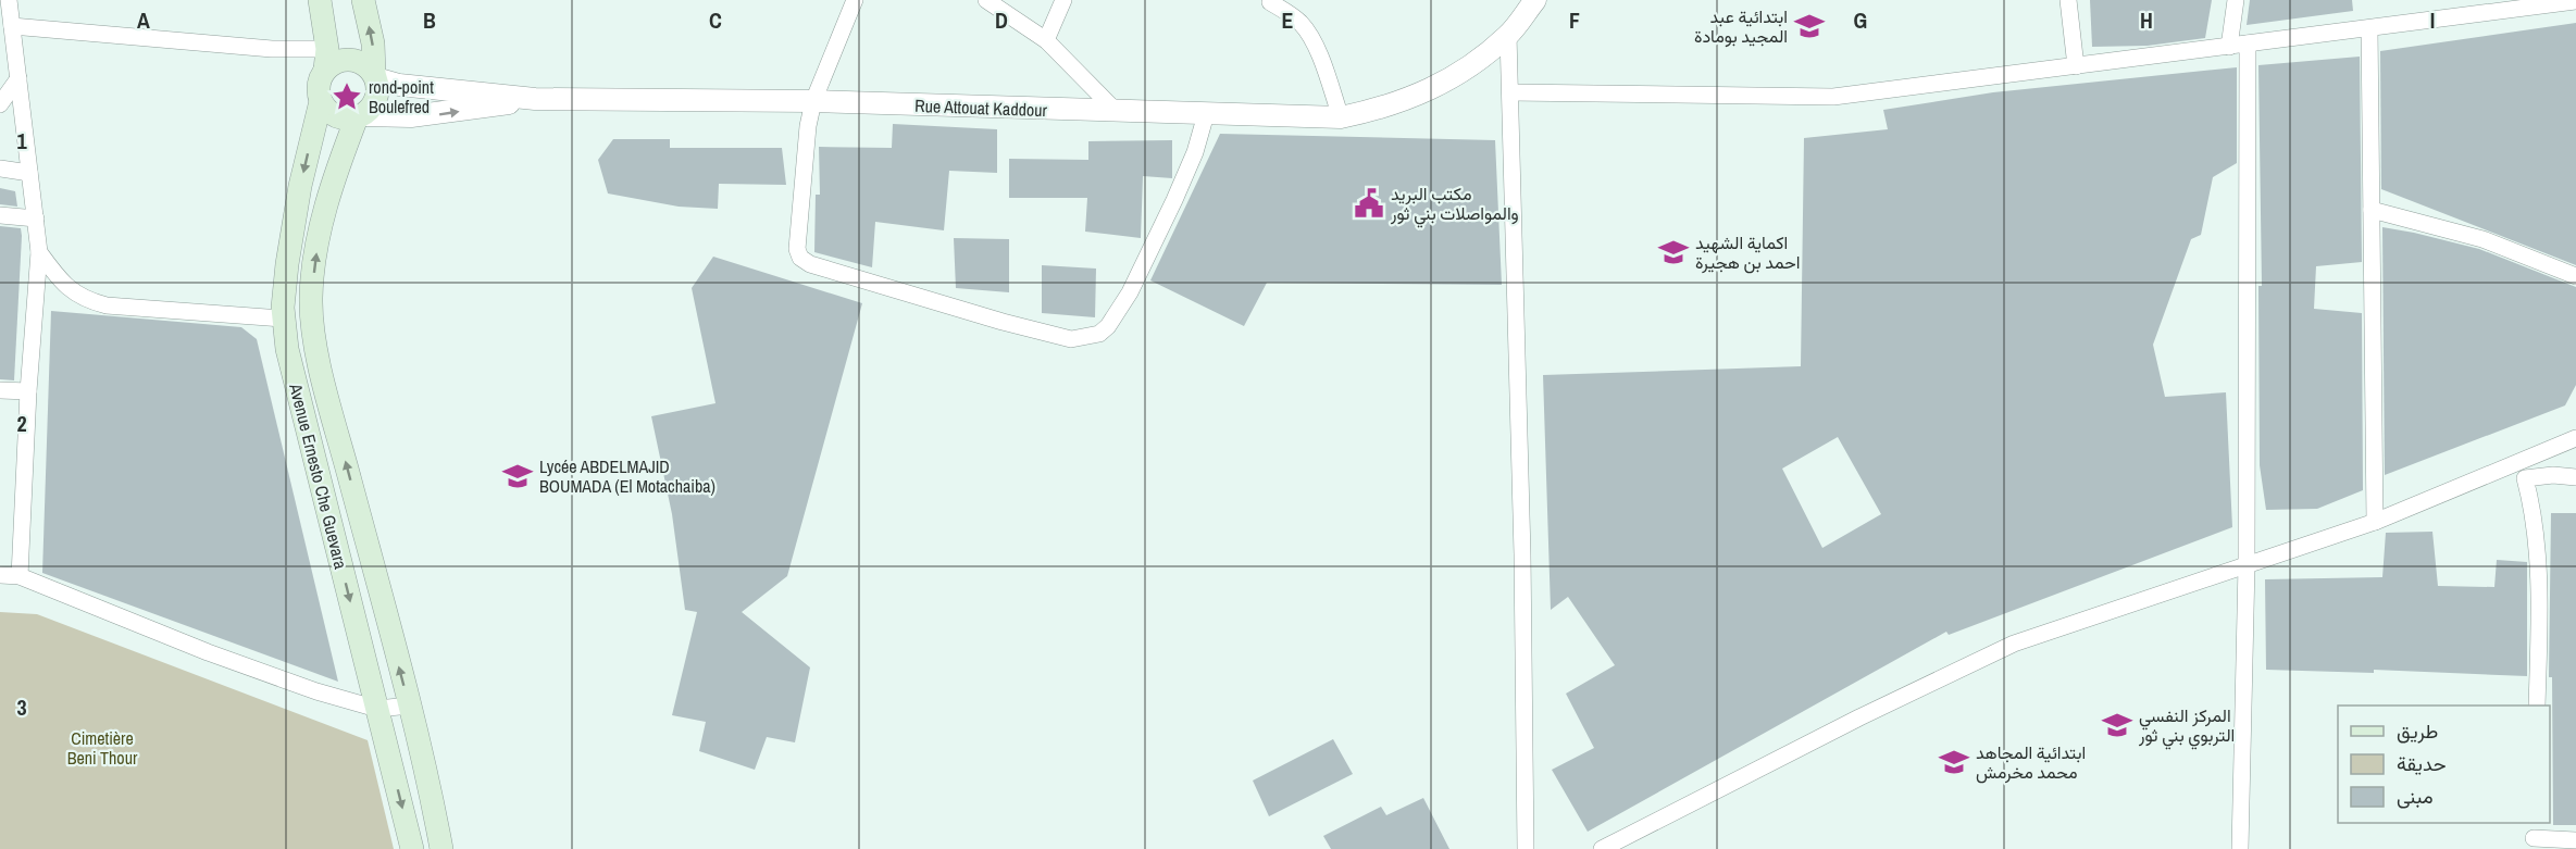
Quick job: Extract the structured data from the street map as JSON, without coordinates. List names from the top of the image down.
{
  "streets": {
    "main road": ["Avenue Ernesto Che Guevara"],
    "street": ["Rue Attouat Kaddour"]
  },
  "crossings": [
    ["Rue Attouat Kaddour", "Avenue Ernesto Che Guevara"]
  ],
  "parks": ["Cimetière Beni Thour"],
  "places": {
    "school or university": [
      "ابتدائية عبد المجيد بومادة",
      "اكماية الشهيد احمد بن هجيرة",
      "Lycée ABDELMAJID BOUMADA (El Motachaiba)",
      "المركز النفسي التربوي بني ثور",
      "ابتدائية المجاهد محمد مخرمش"
    ],
    "place": ["rond-point Boulefred"],
    "public building": ["مكتب البريد والمواصلات بني ثور"]
  },
  "legend": ["طريق", "حديقة", "مبنى"],
  "grid": {
    "columns": [
      "A",
      "B",
      "C",
      "D",
      "E",
      "F",
      "G",
      "H",
      "I"
    ],
    "rows": ["1", "2", "3"]
  }
}
